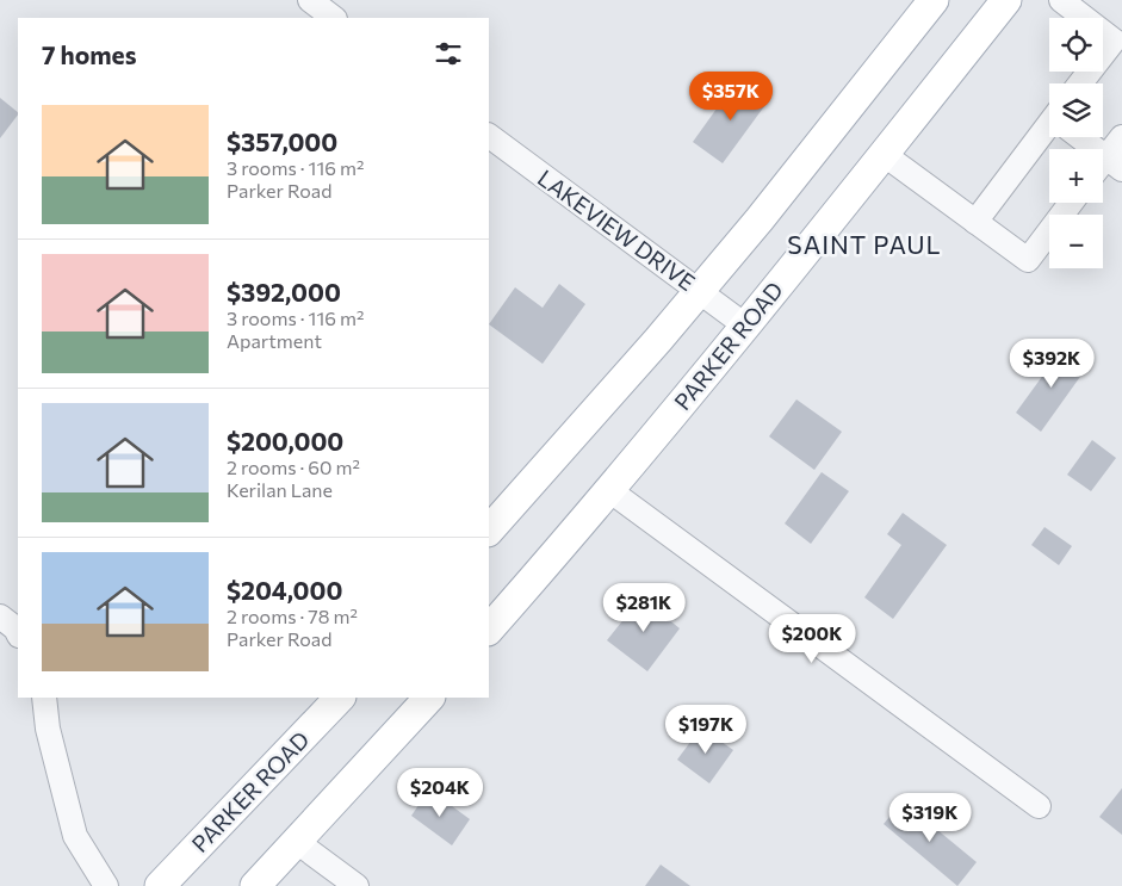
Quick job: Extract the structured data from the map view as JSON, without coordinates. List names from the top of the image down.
{
  "streets": {
    "main road": ["PARKER ROAD"],
    "street": ["LAKEVIEW DRIVE"]
  },
  "crossings": [
    ["LAKEVIEW DRIVE", "PARKER ROAD"]
  ],
  "districts": ["SAINT PAUL"],
  "page": {
    "map_buttons": ["+", "−"],
    "heading": "7 homes",
    "price": [
      "$357K",
      "$392K",
      "$281K",
      "$200K",
      "$197K",
      "$204K",
      "$319K"
    ],
    "list": [
      {
        "name": "$357,000",
        "note": "3 rooms · 116 m² · Parker Road"
      },
      {
        "name": "$392,000",
        "note": "3 rooms · 116 m² · Apartment"
      },
      {
        "name": "$200,000",
        "note": "2 rooms · 60 m² · Kerilan Lane"
      },
      {
        "name": "$204,000",
        "note": "2 rooms · 78 m² · Parker Road"
      }
    ]
  }
}
